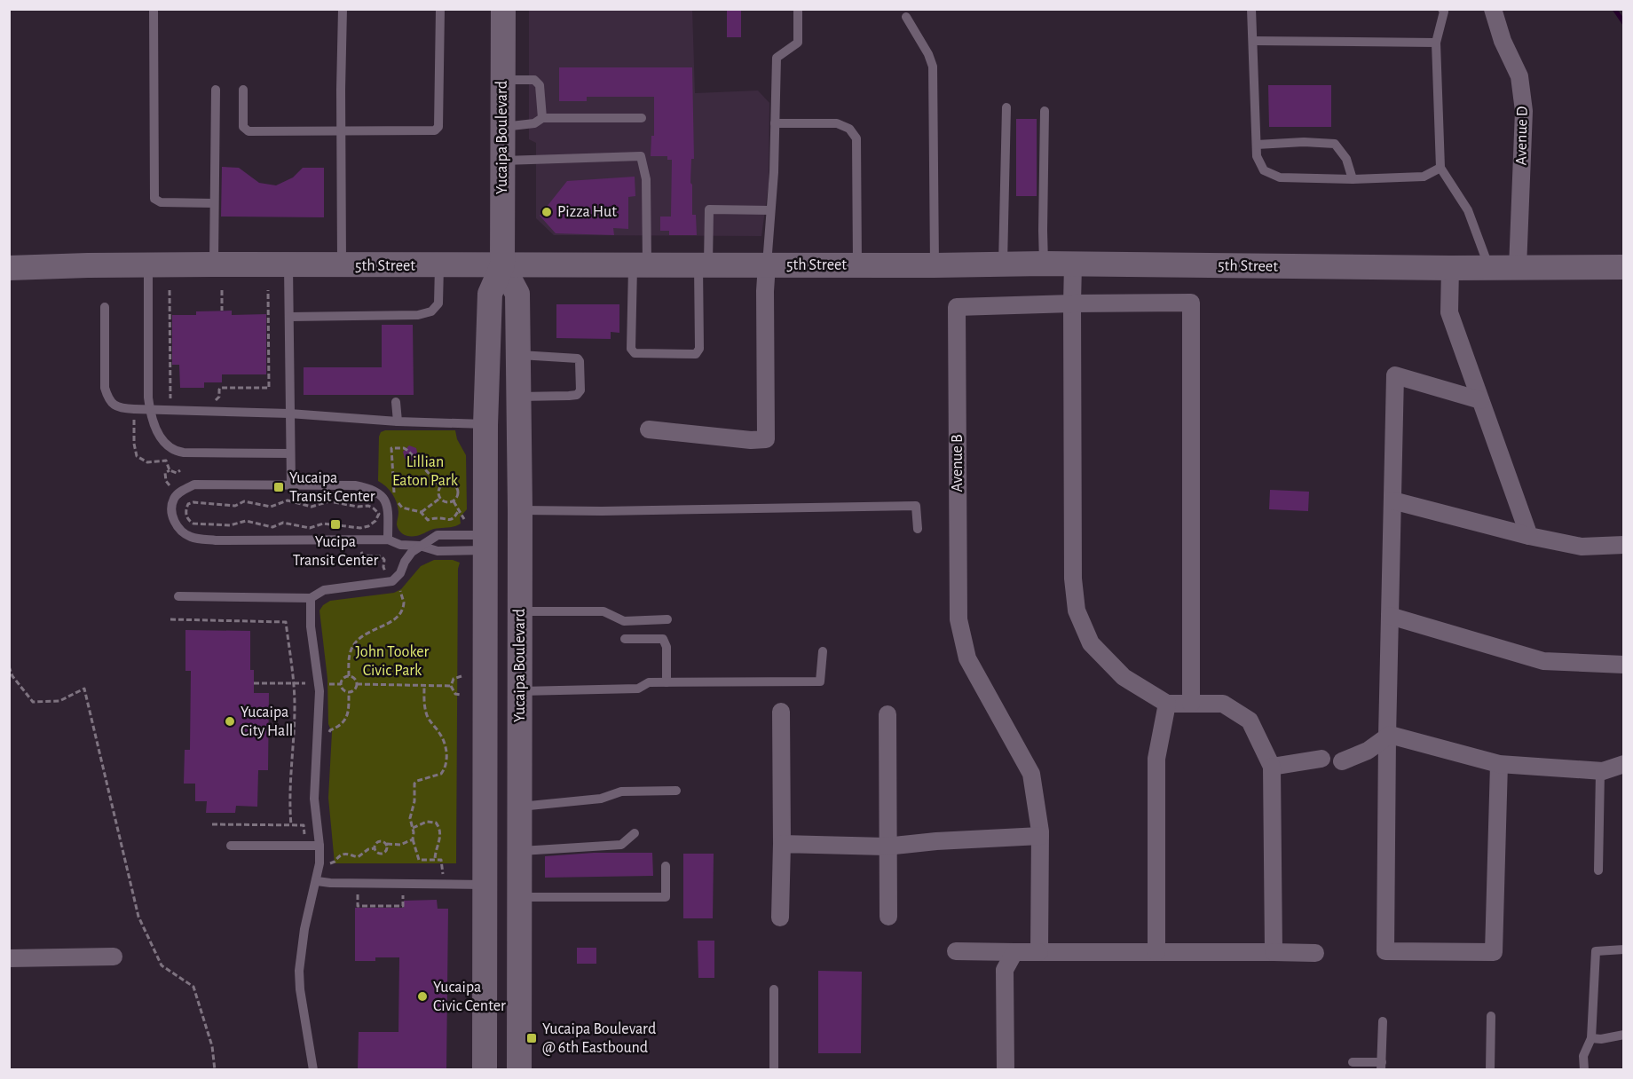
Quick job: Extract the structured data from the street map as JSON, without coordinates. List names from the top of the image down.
{
  "streets": {
    "main road": ["Yucaipa Boulevard", "5th Street"],
    "street": ["Avenue D", "Avenue B"]
  },
  "crossings": [
    ["Avenue D", "5th Street"],
    ["Yucaipa Boulevard", "5th Street"]
  ],
  "parks": ["Lillian Eaton Park", "John Tooker Civic Park"],
  "places": {
    "other": ["Pizza Hut", "Yucaipa City Hall", "Yucaipa Civic Center"],
    "transit": ["Yucaipa Transit Center", "Yucipa Transit Center", "Yucaipa Boulevard @ 6th Eastbound"]
  }
}
